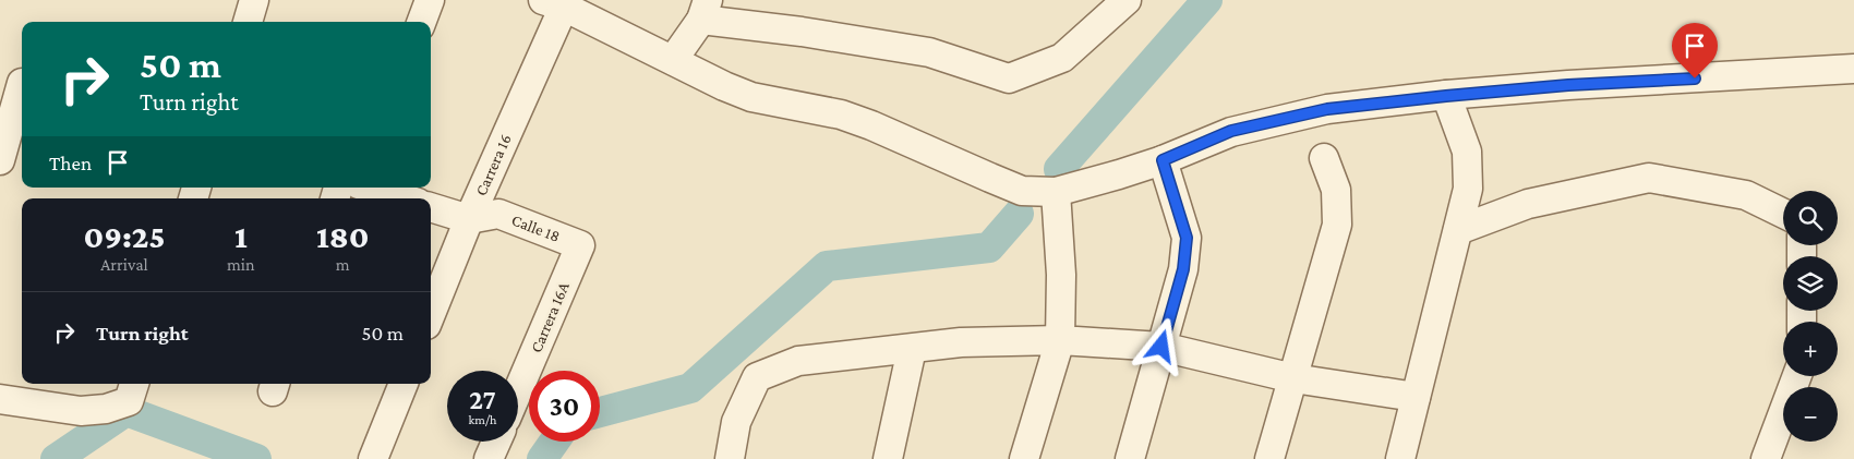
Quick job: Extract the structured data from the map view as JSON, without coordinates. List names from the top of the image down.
{
  "streets": {
    "street": ["Carrera 16", "Calle 18", "Carrera 16A"]
  },
  "crossings": [
    ["Carrera 16", "Calle 18"],
    ["Calle 18", "Carrera 16A"]
  ],
  "page": {
    "turn": ["50 m", "Turn right"],
    "then": "Then",
    "map_buttons": ["+", "−"],
    "eta": [
      "09:25",
      "Arrival",
      "1",
      "min",
      "180",
      "m"
    ],
    "list": [
      {
        "name": "Turn right",
        "value": "50 m"
      }
    ],
    "speed": "27 km/h",
    "limit": "30"
  }
}
